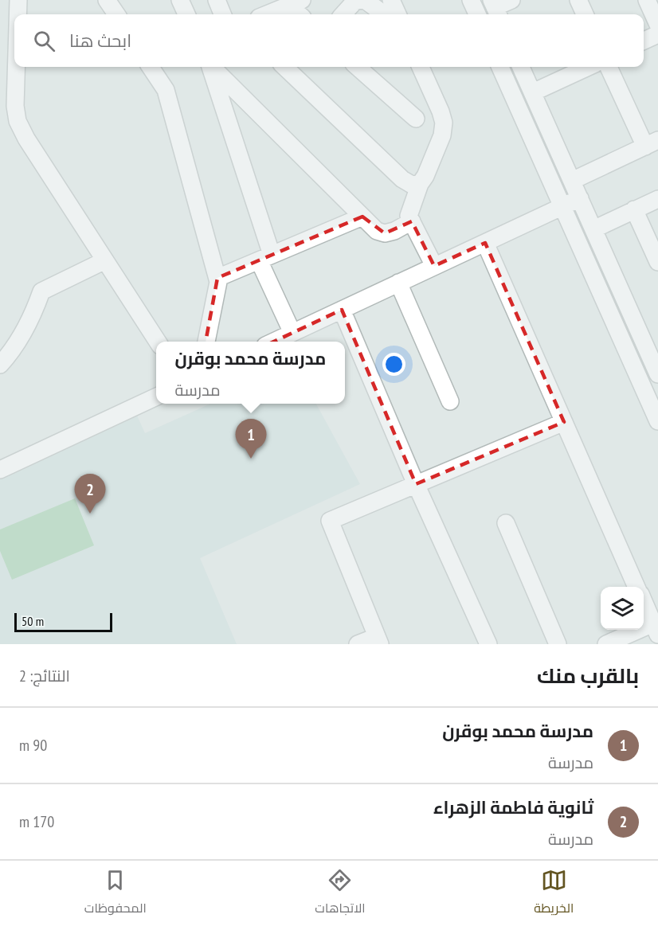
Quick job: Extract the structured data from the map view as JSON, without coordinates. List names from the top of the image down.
{
  "scale_bar": "50 m",
  "page": {
    "search": "ابحث هنا",
    "popup": ["مدرسة محمد بوقرن", "مدرسة"],
    "pins": ["1", "2"],
    "scale": "50 m",
    "heading": ["بالقرب منك", "النتائج: 2"],
    "list": [
      {
        "mark": "1",
        "name": "مدرسة محمد بوقرن",
        "note": "مدرسة",
        "value": "90 m"
      },
      {
        "mark": "2",
        "name": "ثانوية فاطمة الزهراء",
        "note": "مدرسة",
        "value": "170 m"
      }
    ],
    "nav": ["الخريطة", "الاتجاهات", "المحفوظات"]
  }
}
